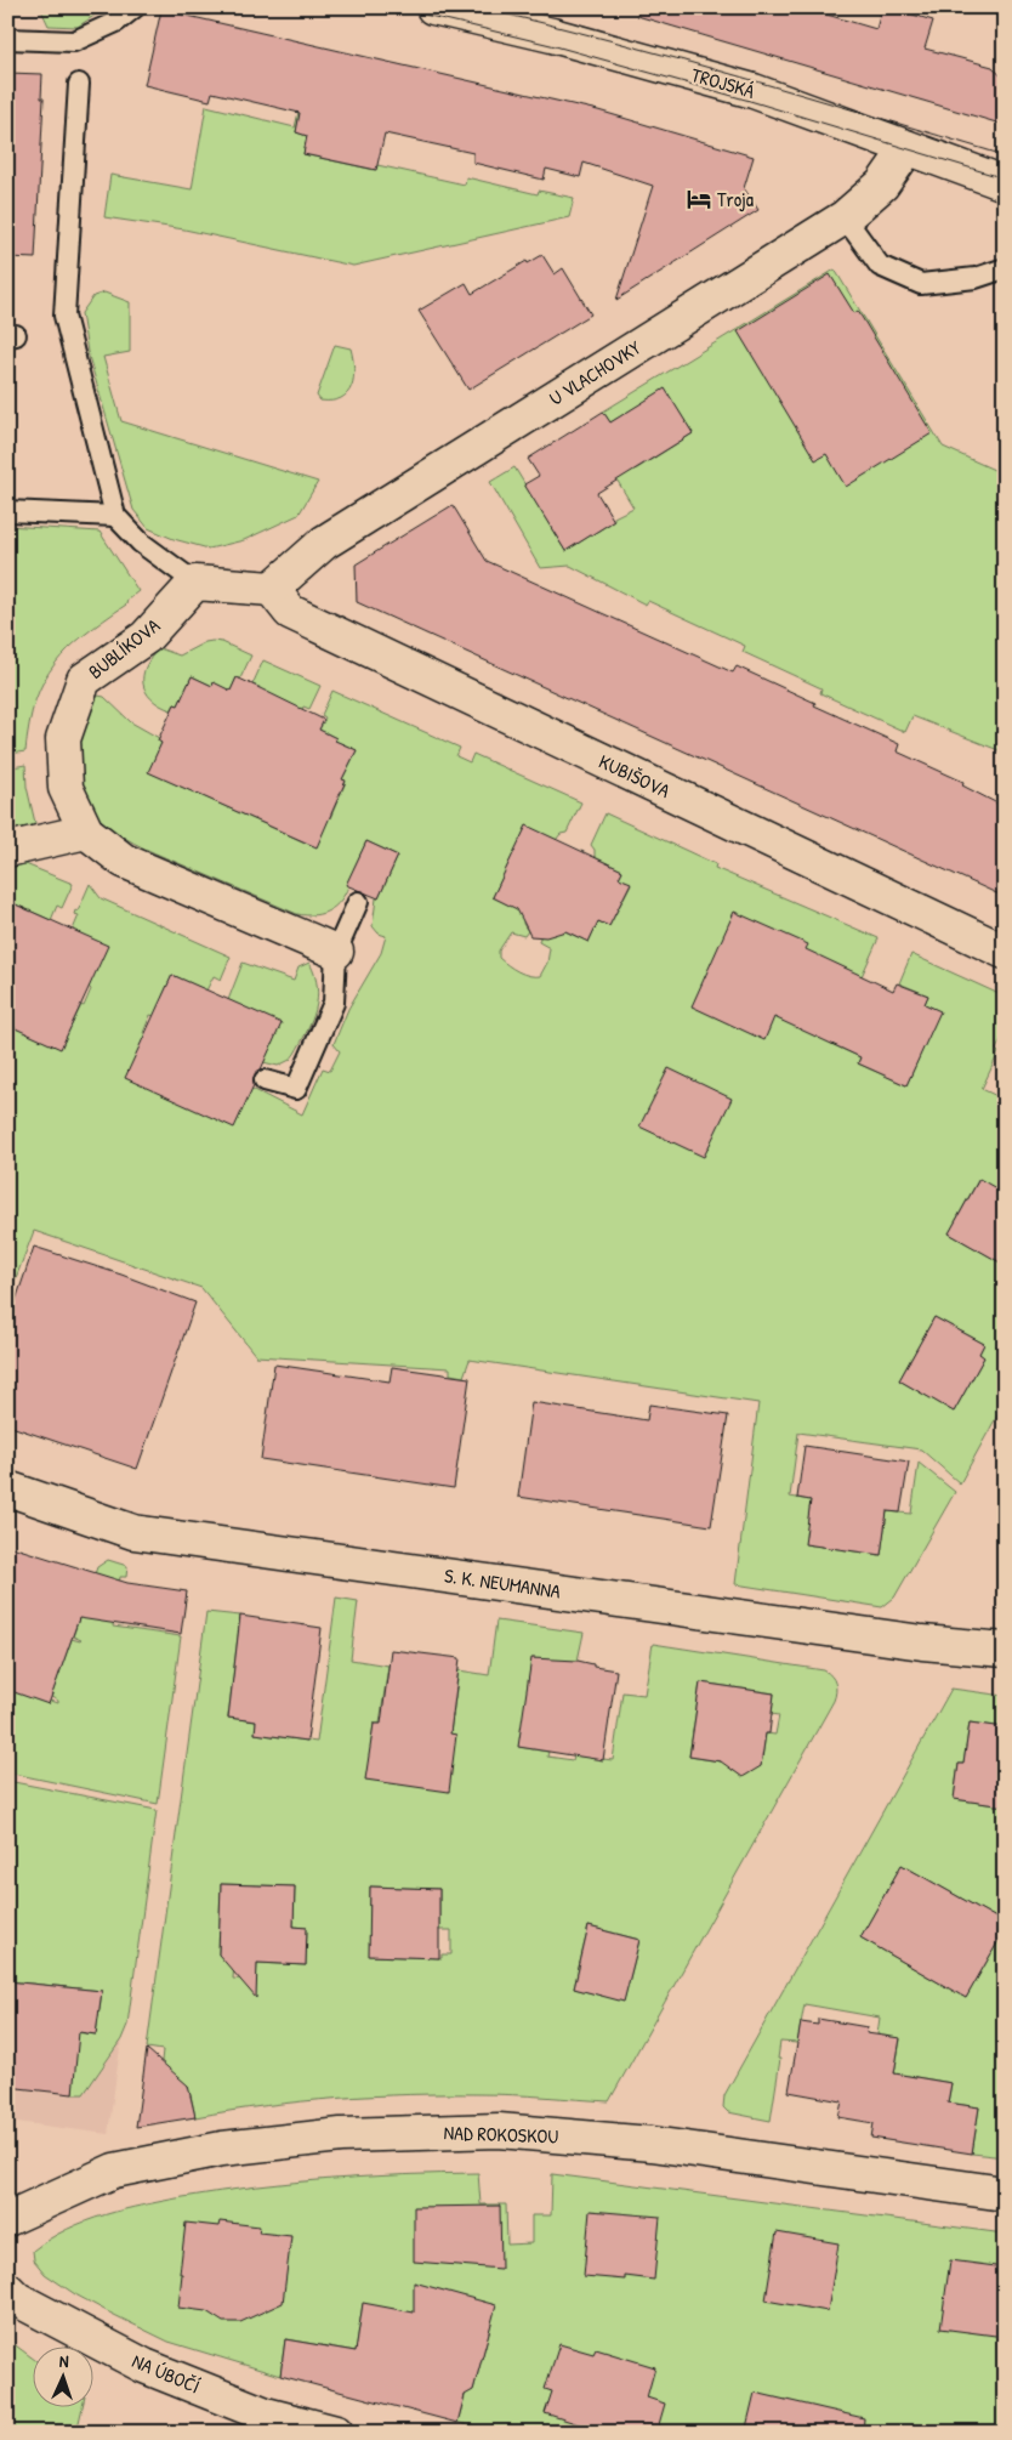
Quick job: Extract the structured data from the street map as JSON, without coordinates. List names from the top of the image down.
{
  "streets": {
    "street": [
      "TROJSKÁ",
      "U VLACHOVKY",
      "BUBLÍKOVA",
      "KUBIŠOVA",
      "S. K. NEUMANNA",
      "NAD ROKOSKOU",
      "NA ÚBOČÍ"
    ]
  },
  "crossings": [
    ["TROJSKÁ", "U VLACHOVKY"],
    ["U VLACHOVKY", "KUBIŠOVA"]
  ],
  "places": {
    "hotel": ["Troja"]
  },
  "north": "top"
}
